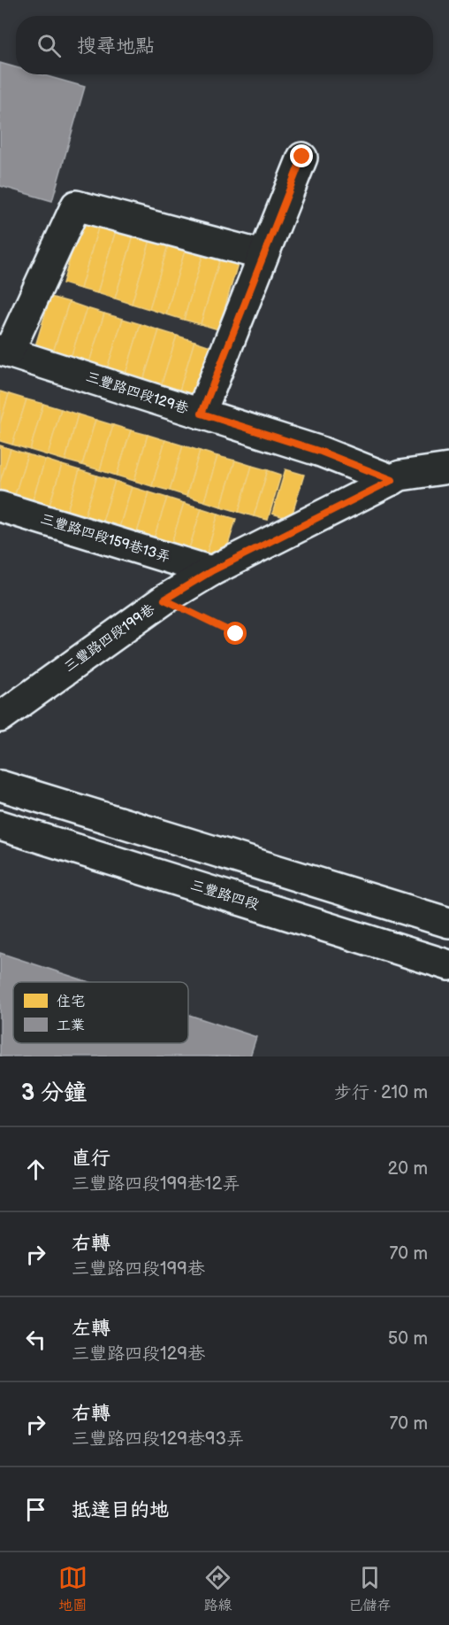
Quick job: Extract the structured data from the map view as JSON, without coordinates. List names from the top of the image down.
{
  "streets": {
    "street": [
      "三豐路四段129巷",
      "三豐路四段159巷13弄",
      "三豐路四段199巷",
      "三豐路四段"
    ]
  },
  "crossings": [
    ["三豐路四段129巷", "三豐路四段199巷"],
    ["三豐路四段159巷13弄", "三豐路四段199巷"]
  ],
  "legend": ["住宅", "工業"],
  "page": {
    "search": "搜尋地點",
    "heading": ["3 分鐘", "步行 · 210 m"],
    "list": [
      ["直行", "三豐路四段199巷12弄", "20 m"],
      ["右轉", "三豐路四段199巷", "70 m"],
      ["左轉", "三豐路四段129巷", "50 m"],
      ["右轉", "三豐路四段129巷93弄", "70 m"],
      "抵達目的地"
    ],
    "nav": ["地圖", "路線", "已儲存"]
  }
}
